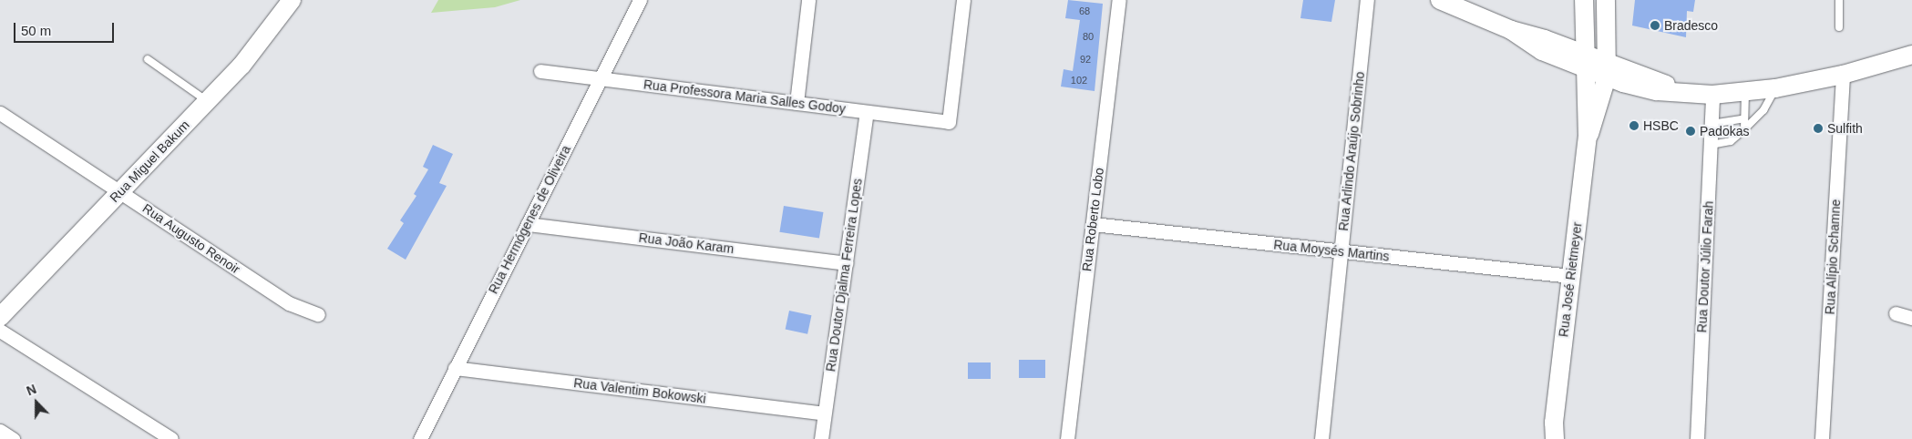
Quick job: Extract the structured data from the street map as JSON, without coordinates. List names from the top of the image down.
{
  "streets": {
    "main road": ["Rua Miguel Bakum", "Rua José Rietmeyer"],
    "street": [
      "Rua Professora Maria Salles Godoy",
      "Rua Arlindo Araújo Sobrinho",
      "Rua Hermógenes de Oliveira",
      "Rua Roberto Lobo",
      "Rua Augusto Renoir",
      "Rua João Karam",
      "Rua Moysés Martins",
      "Rua Alípio Schamne",
      "Rua Doutor Júlio Farah",
      "Rua Doutor Djalma Ferreira Lopes",
      "Rua Valentim Bokowski"
    ]
  },
  "crossings": [
    ["Rua Professora Maria Salles Godoy", "Rua Hermógenes de Oliveira"],
    ["Rua Professora Maria Salles Godoy", "Rua Doutor Djalma Ferreira Lopes"],
    ["Rua Arlindo Araújo Sobrinho", "Rua Moysés Martins"],
    ["Rua Miguel Bakum", "Rua Augusto Renoir"],
    ["Rua Hermógenes de Oliveira", "Rua João Karam"],
    ["Rua Hermógenes de Oliveira", "Rua Valentim Bokowski"],
    ["Rua Roberto Lobo", "Rua Moysés Martins"],
    ["Rua João Karam", "Rua Doutor Djalma Ferreira Lopes"],
    ["Rua Moysés Martins", "Rua José Rietmeyer"],
    ["Rua Doutor Djalma Ferreira Lopes", "Rua Valentim Bokowski"]
  ],
  "places": [
    "Bradesco",
    "HSBC",
    "Sulfith",
    "Padokas"
  ],
  "house_numbers": [
    "68",
    "80",
    "92",
    "102"
  ],
  "scale_bar": "50 m",
  "north": "top"
}
